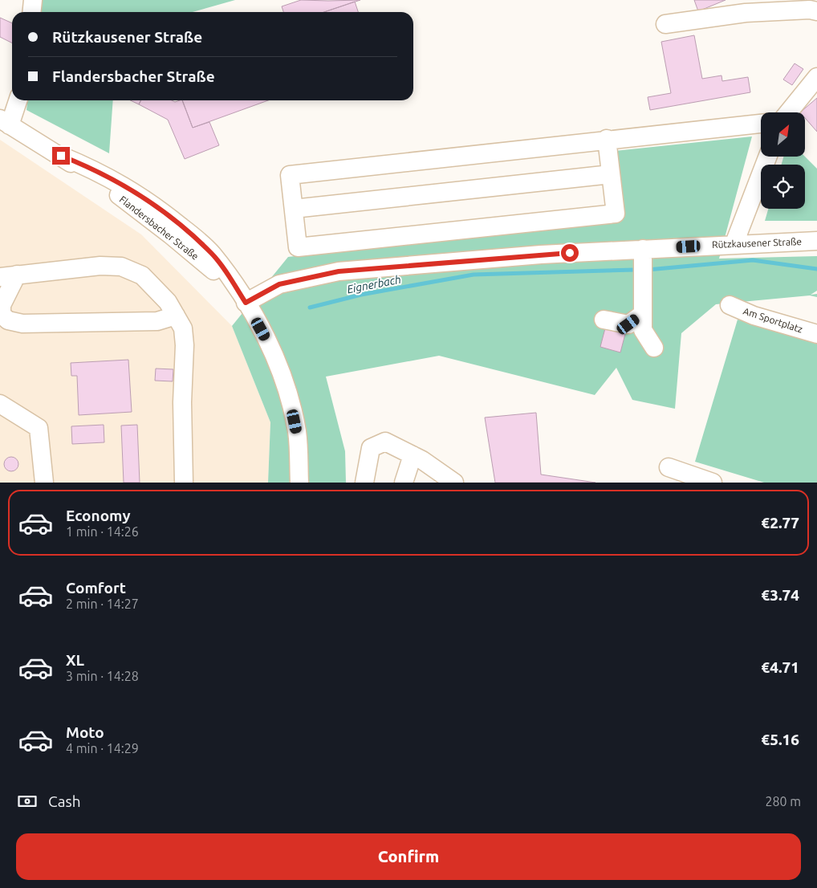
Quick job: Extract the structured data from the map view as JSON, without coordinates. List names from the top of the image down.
{
  "streets": {
    "street": ["Flandersbacher Straße", "Rützkausener Straße", "Am Sportplatz"]
  },
  "crossings": [
    ["Flandersbacher Straße", "Rützkausener Straße"]
  ],
  "water": ["Eignerbach"],
  "north": "top right",
  "page": {
    "banner": ["Rützkausener Straße", "Flandersbacher Straße"],
    "list": [
      {
        "name": "Economy",
        "note": "1 min · 14:26",
        "value": "€2.77"
      },
      {
        "name": "Comfort",
        "note": "2 min · 14:27",
        "value": "€3.74"
      },
      {
        "name": "XL",
        "note": "3 min · 14:28",
        "value": "€4.71"
      },
      {
        "name": "Moto",
        "note": "4 min · 14:29",
        "value": "€5.16"
      }
    ],
    "pay": ["Cash", "280 m"],
    "buttons": "Confirm"
  }
}
